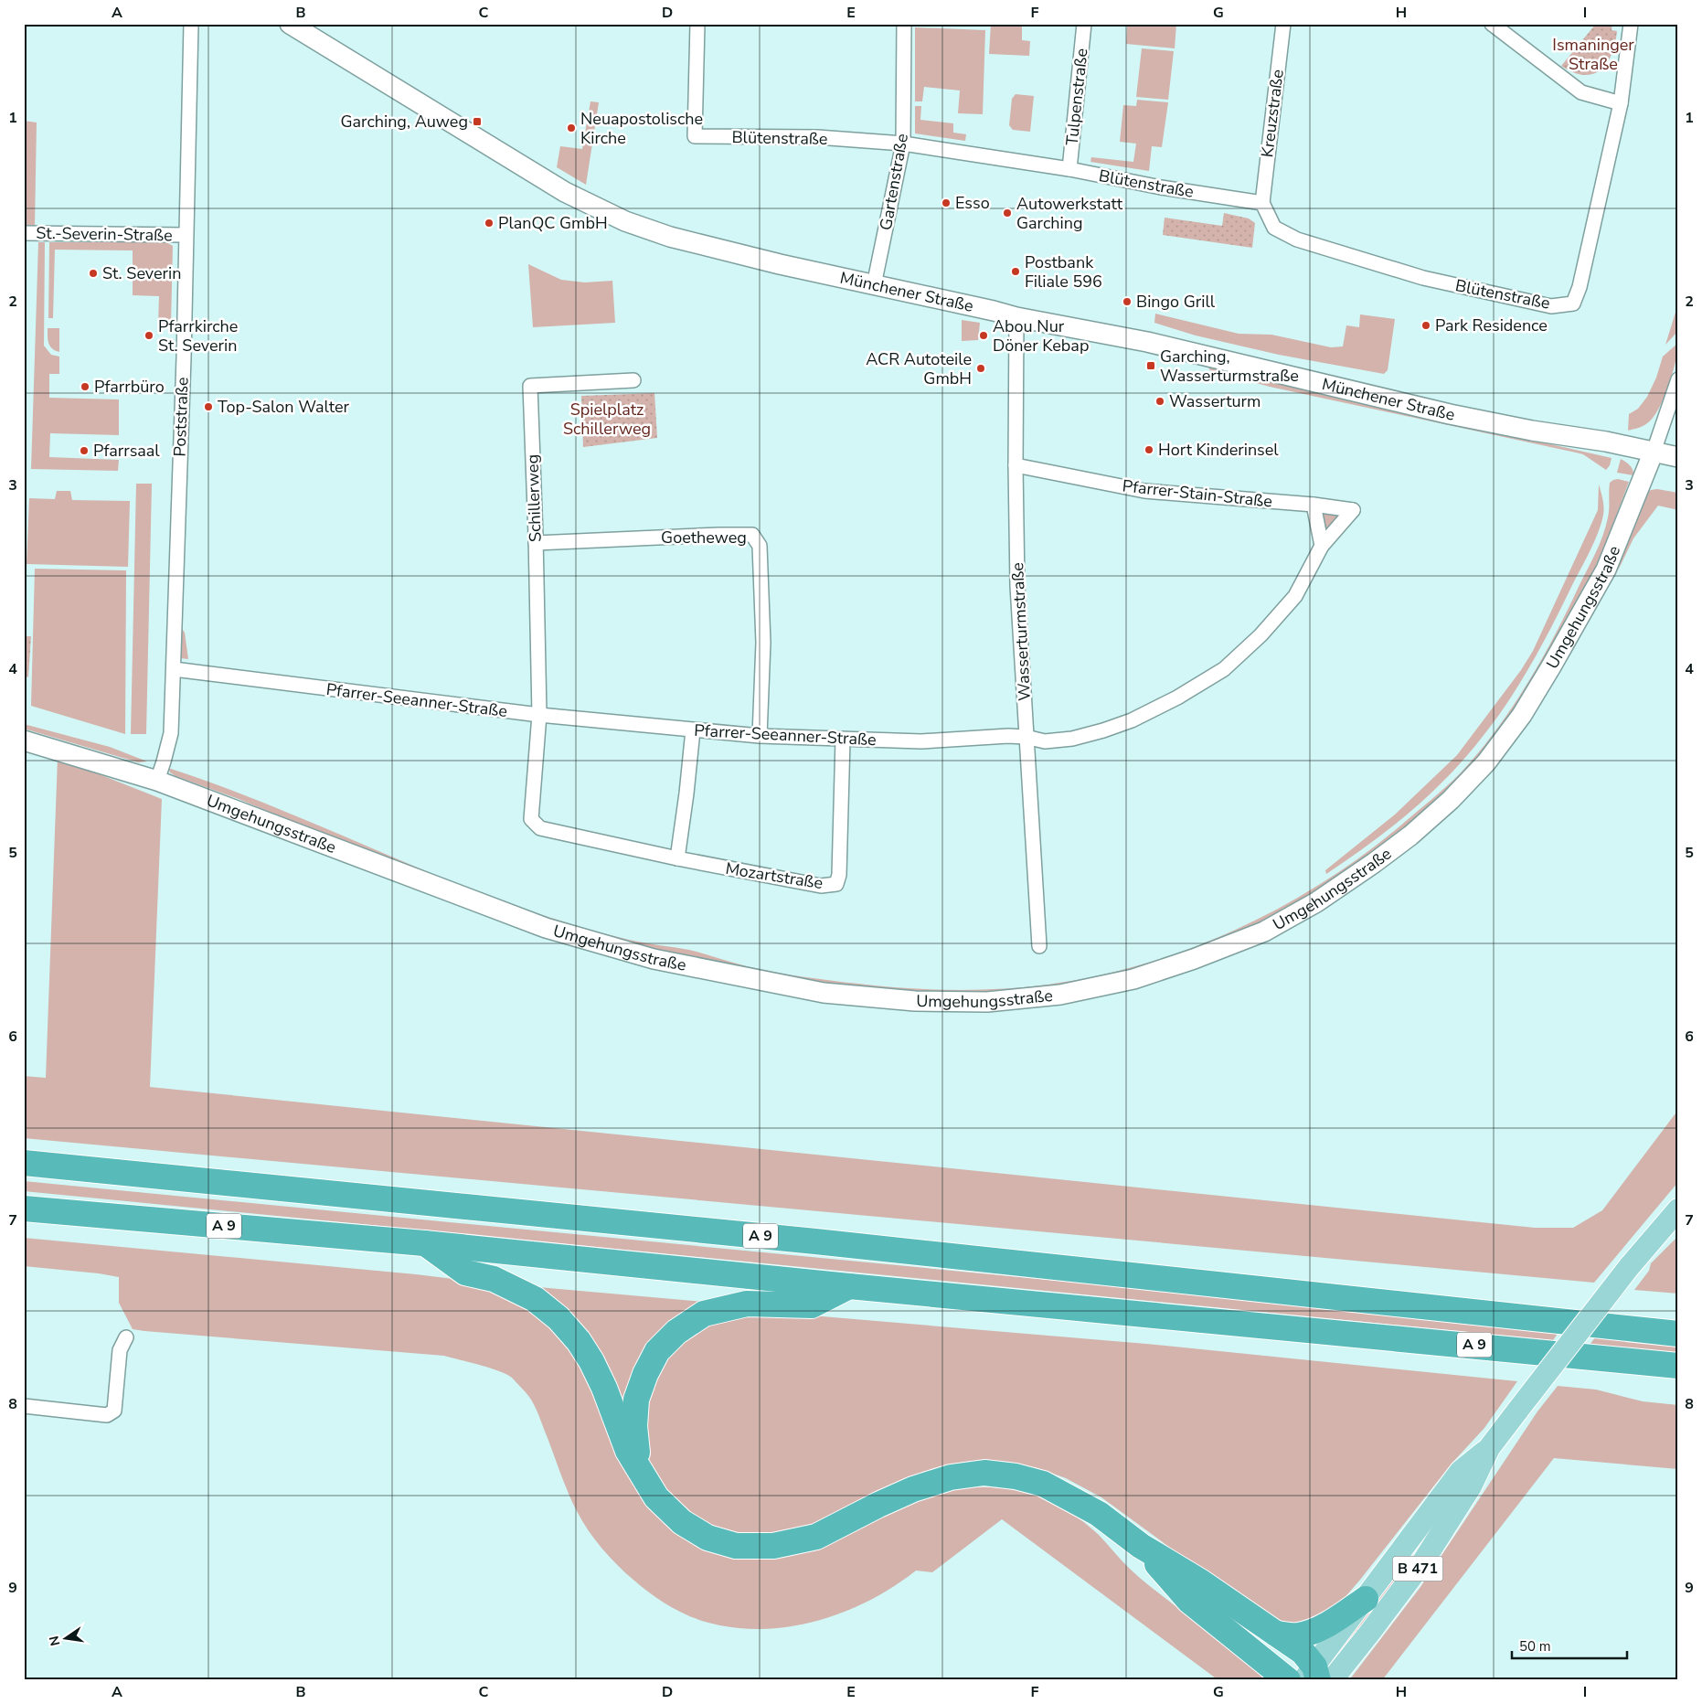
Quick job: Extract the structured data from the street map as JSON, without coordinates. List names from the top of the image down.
{
  "streets": {
    "highway": ["A 9"],
    "main road": ["B 471"],
    "street": [
      "Tulpenstraße",
      "Kreuzstraße",
      "Blütenstraße",
      "Gartenstraße",
      "St.-Severin-Straße",
      "Münchener Straße",
      "Poststraße",
      "Pfarrer-Stain-Straße",
      "Schillerweg",
      "Goetheweg",
      "Umgehungsstraße",
      "Wasserturmstraße",
      "Pfarrer-Seeanner-Straße",
      "Mozartstraße"
    ]
  },
  "crossings": [
    ["Tulpenstraße", "Blütenstraße"],
    ["Kreuzstraße", "Blütenstraße"],
    ["Blütenstraße", "Gartenstraße"],
    ["Gartenstraße", "Münchener Straße"],
    ["St.-Severin-Straße", "Poststraße"],
    ["Münchener Straße", "Umgehungsstraße"],
    ["Münchener Straße", "Wasserturmstraße"],
    ["Poststraße", "Umgehungsstraße"],
    ["Poststraße", "Pfarrer-Seeanner-Straße"],
    ["Pfarrer-Stain-Straße", "Wasserturmstraße"],
    ["Pfarrer-Stain-Straße", "Pfarrer-Seeanner-Straße"],
    ["Schillerweg", "Goetheweg"],
    ["Schillerweg", "Pfarrer-Seeanner-Straße"],
    ["Schillerweg", "Mozartstraße"],
    ["Goetheweg", "Pfarrer-Seeanner-Straße"],
    ["Wasserturmstraße", "Pfarrer-Seeanner-Straße"],
    ["Pfarrer-Seeanner-Straße", "Mozartstraße"]
  ],
  "parks": ["Ismaninger Straße", "Spielplatz Schillerweg"],
  "places": {
    "transit": ["Garching, Auweg", "Garching, Wasserturmstraße"],
    "other": [
      "Neuapostolische Kirche",
      "Esso",
      "Autowerkstatt Garching",
      "PlanQC GmbH",
      "Postbank Filiale 596",
      "St. Severin",
      "Bingo Grill",
      "Park Residence",
      "Pfarrkirche St. Severin",
      "Abou Nur Döner Kebap",
      "ACR Autoteile GmbH",
      "Pfarrbüro",
      "Wasserturm",
      "Top-Salon Walter",
      "Hort Kinderinsel",
      "Pfarrsaal"
    ]
  },
  "scale_bar": "50 m",
  "north": "left",
  "grid": {
    "columns": [
      "A",
      "B",
      "C",
      "D",
      "E",
      "F",
      "G",
      "H",
      "I"
    ],
    "rows": [
      "1",
      "2",
      "3",
      "4",
      "5",
      "6",
      "7",
      "8",
      "9"
    ]
  }
}
